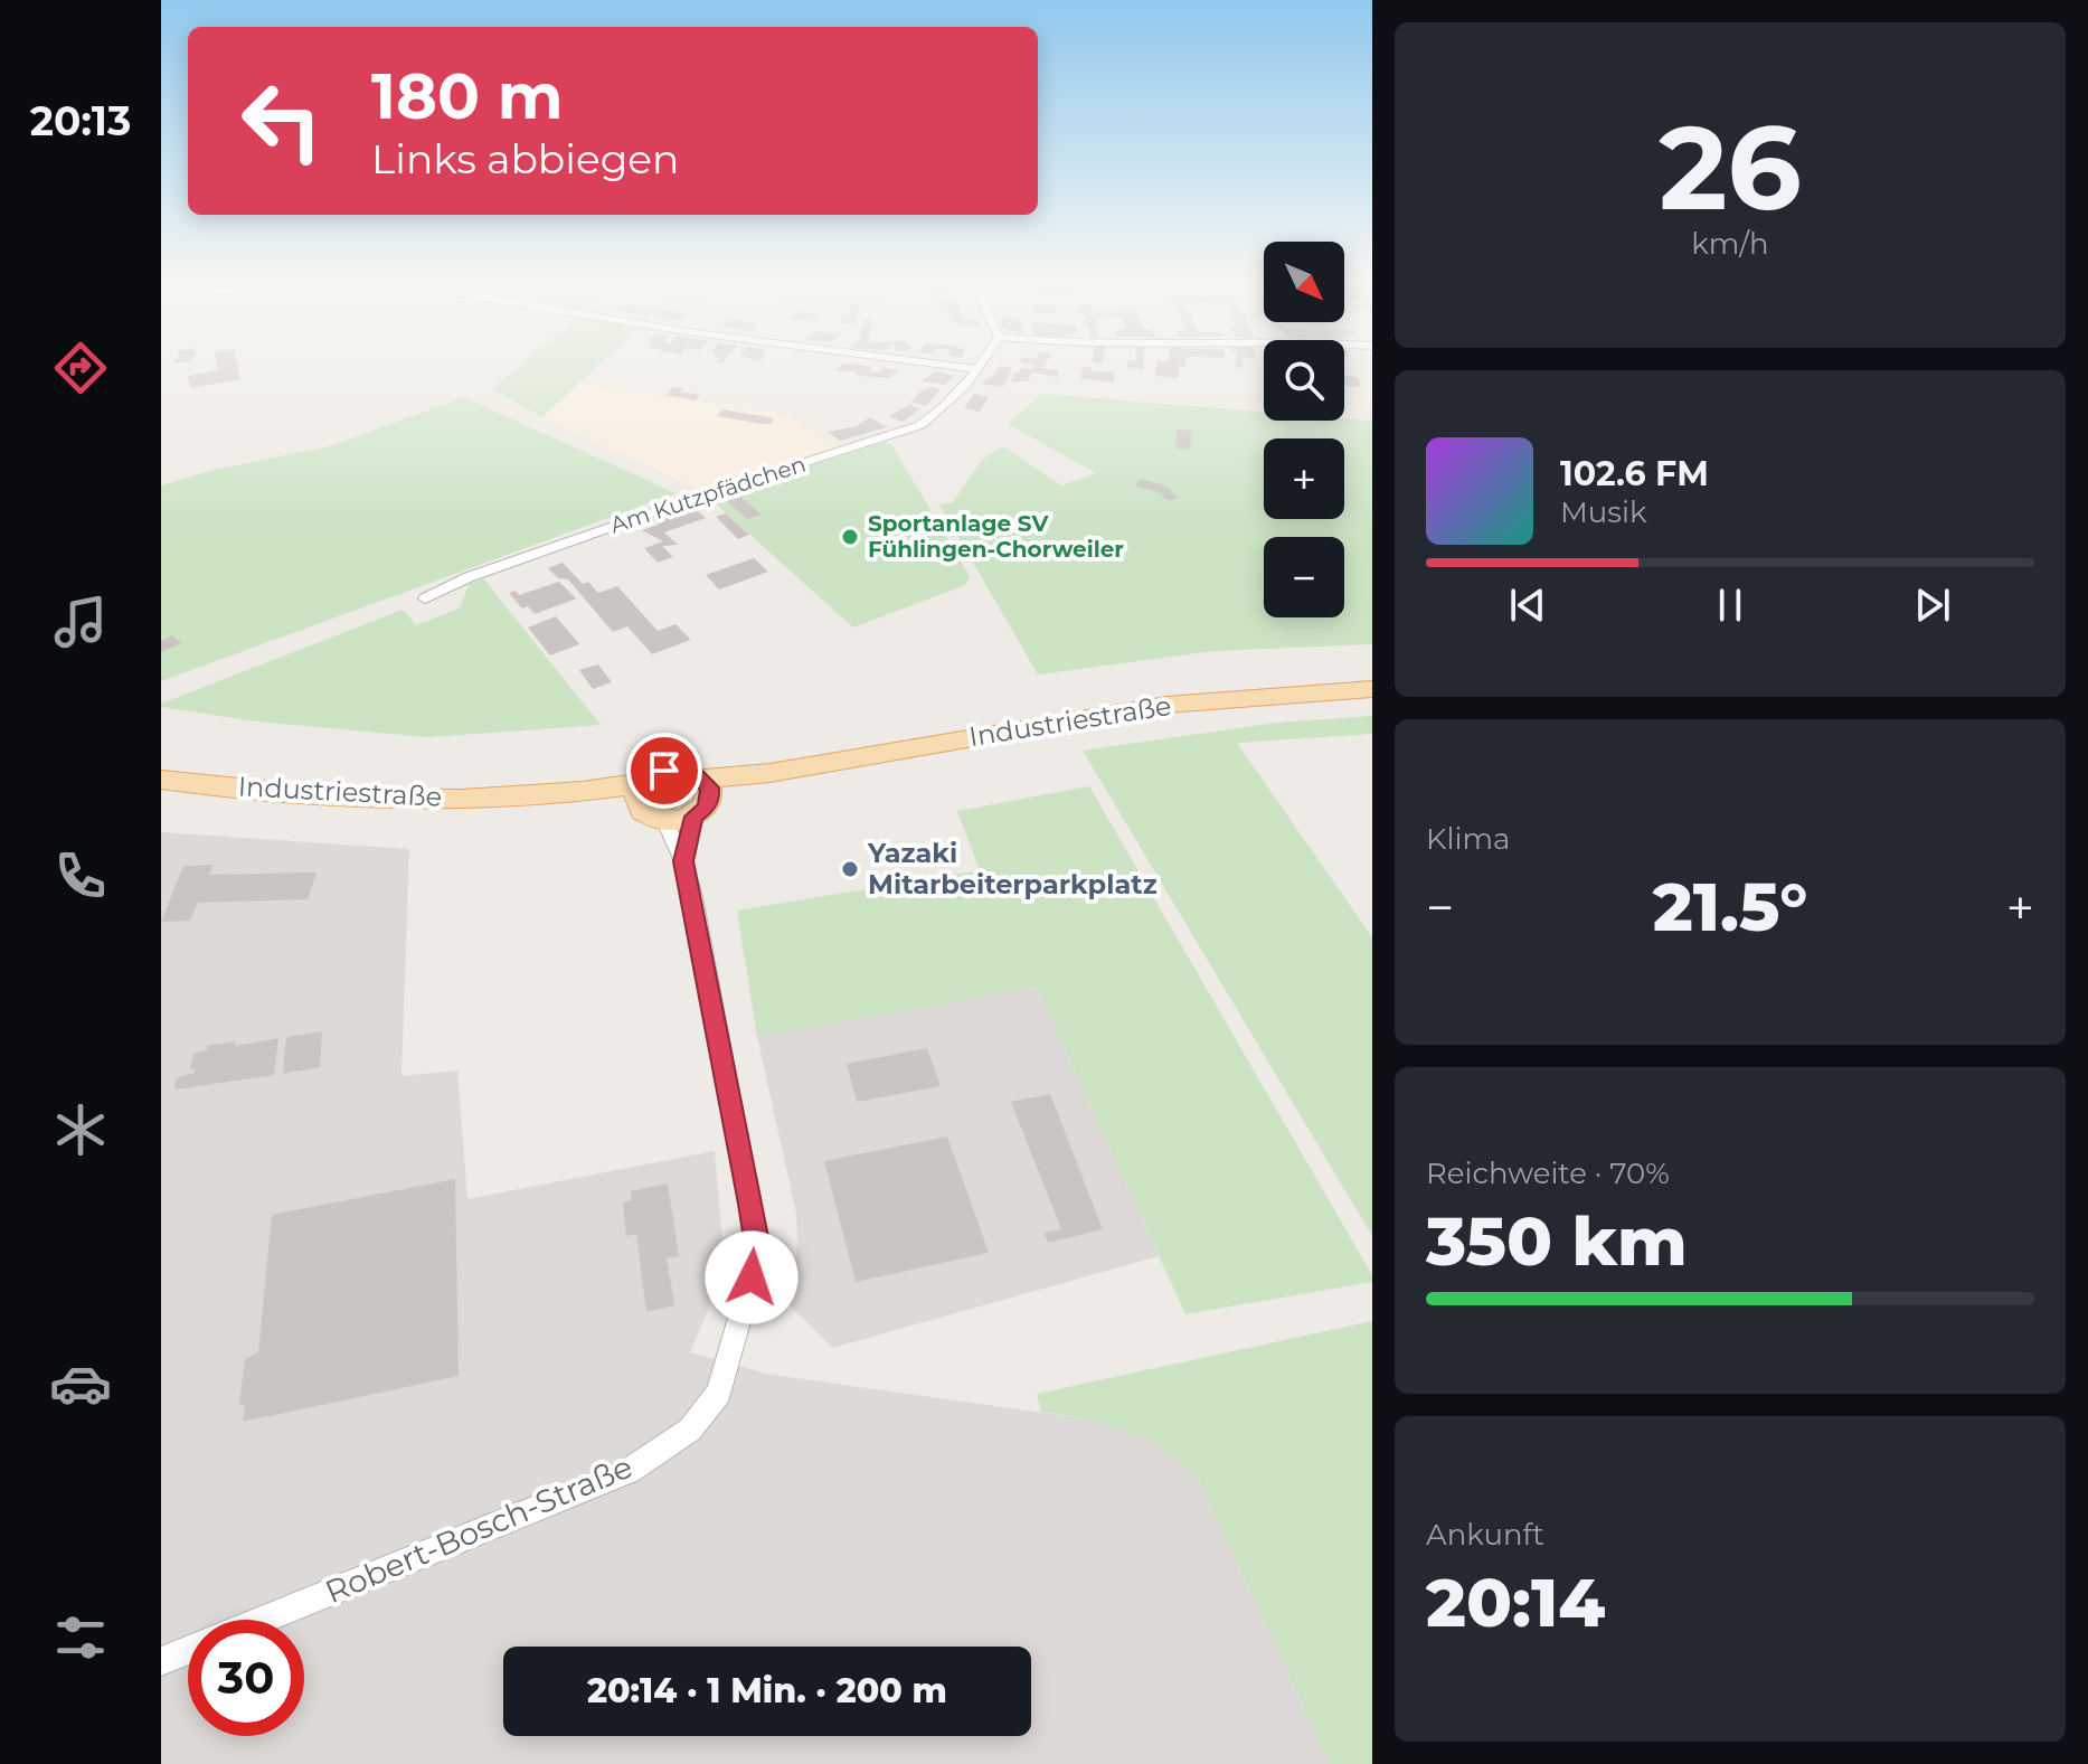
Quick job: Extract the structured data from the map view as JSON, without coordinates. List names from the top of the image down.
{
  "streets": {
    "main road": ["Industriestraße"],
    "street": ["Am Kutzpfädchen", "Robert-Bosch-Straße"]
  },
  "crossings": [
    ["Industriestraße", "Robert-Bosch-Straße"]
  ],
  "places": ["Sportanlage SV Fühlingen-Chorweiler", "Yazaki Mitarbeiterparkplatz"],
  "north": "bottom right",
  "page": {
    "tabs": "20:13",
    "tile": [
      ["26", "km/h"],
      "Klima",
      ["Reichweite · 70%", "350 km"],
      ["Ankunft", "20:14"]
    ],
    "turn": ["180 m", "Links abbiegen"],
    "map_buttons": ["+", "−"],
    "song": ["102.6 FM", "Musik"],
    "heat": ["−", "21.5°", "+"],
    "limit": "30",
    "trip": "20:14 · 1 Min. · 200 m"
  }
}
